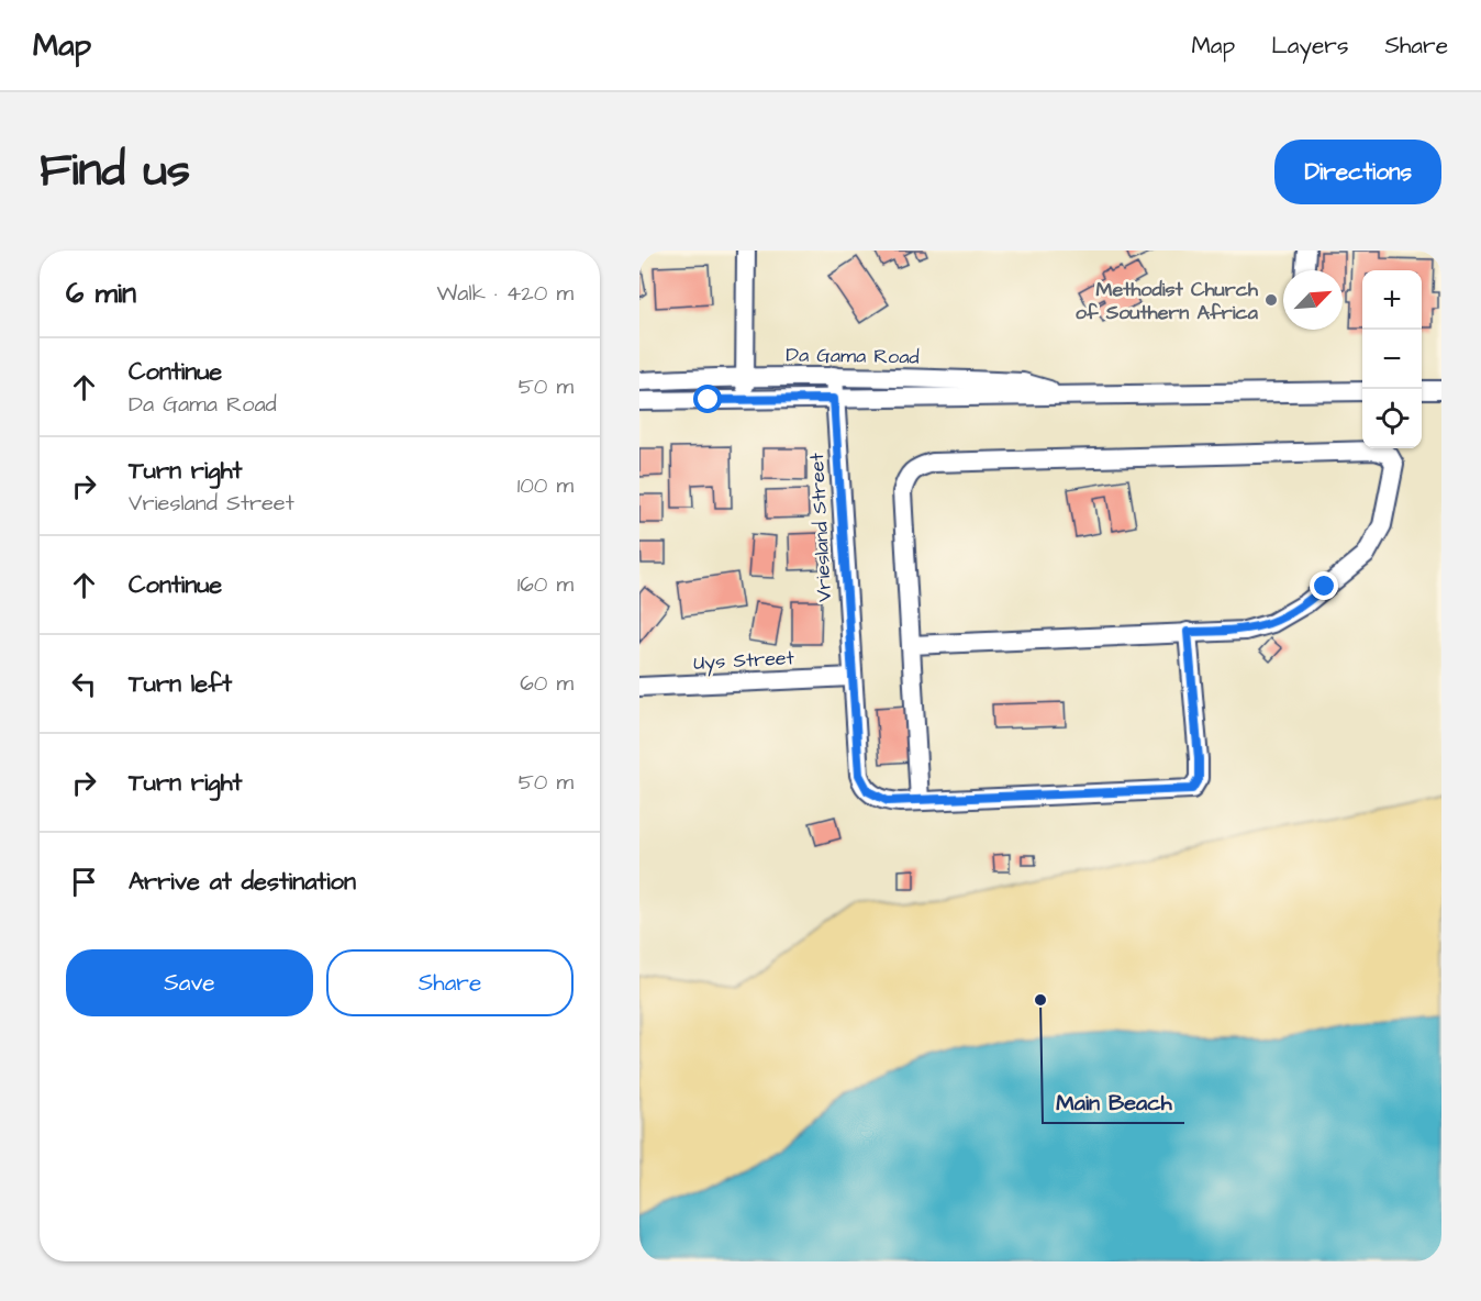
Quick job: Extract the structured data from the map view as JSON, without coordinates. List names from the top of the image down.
{
  "streets": {
    "street": ["Da Gama Road", "Vriesland Street", "Uys Street"]
  },
  "crossings": [
    ["Da Gama Road", "Vriesland Street"],
    ["Vriesland Street", "Uys Street"]
  ],
  "places": ["Methodist Church of Southern Africa", "Main Beach"],
  "north": "top right",
  "page": {
    "header": "Map",
    "nav": ["Map", "Layers", "Share"],
    "title": "Find us",
    "buttons": [
      "Directions",
      ["Save", "Share"]
    ],
    "heading": ["6 min", "Walk · 420 m"],
    "map_buttons": ["+", "−"],
    "list": [
      ["Continue", "Da Gama Road", "50 m"],
      ["Turn right", "Vriesland Street", "100 m"],
      ["Continue", "160 m"],
      ["Turn left", "60 m"],
      ["Turn right", "50 m"],
      "Arrive at destination"
    ]
  }
}
